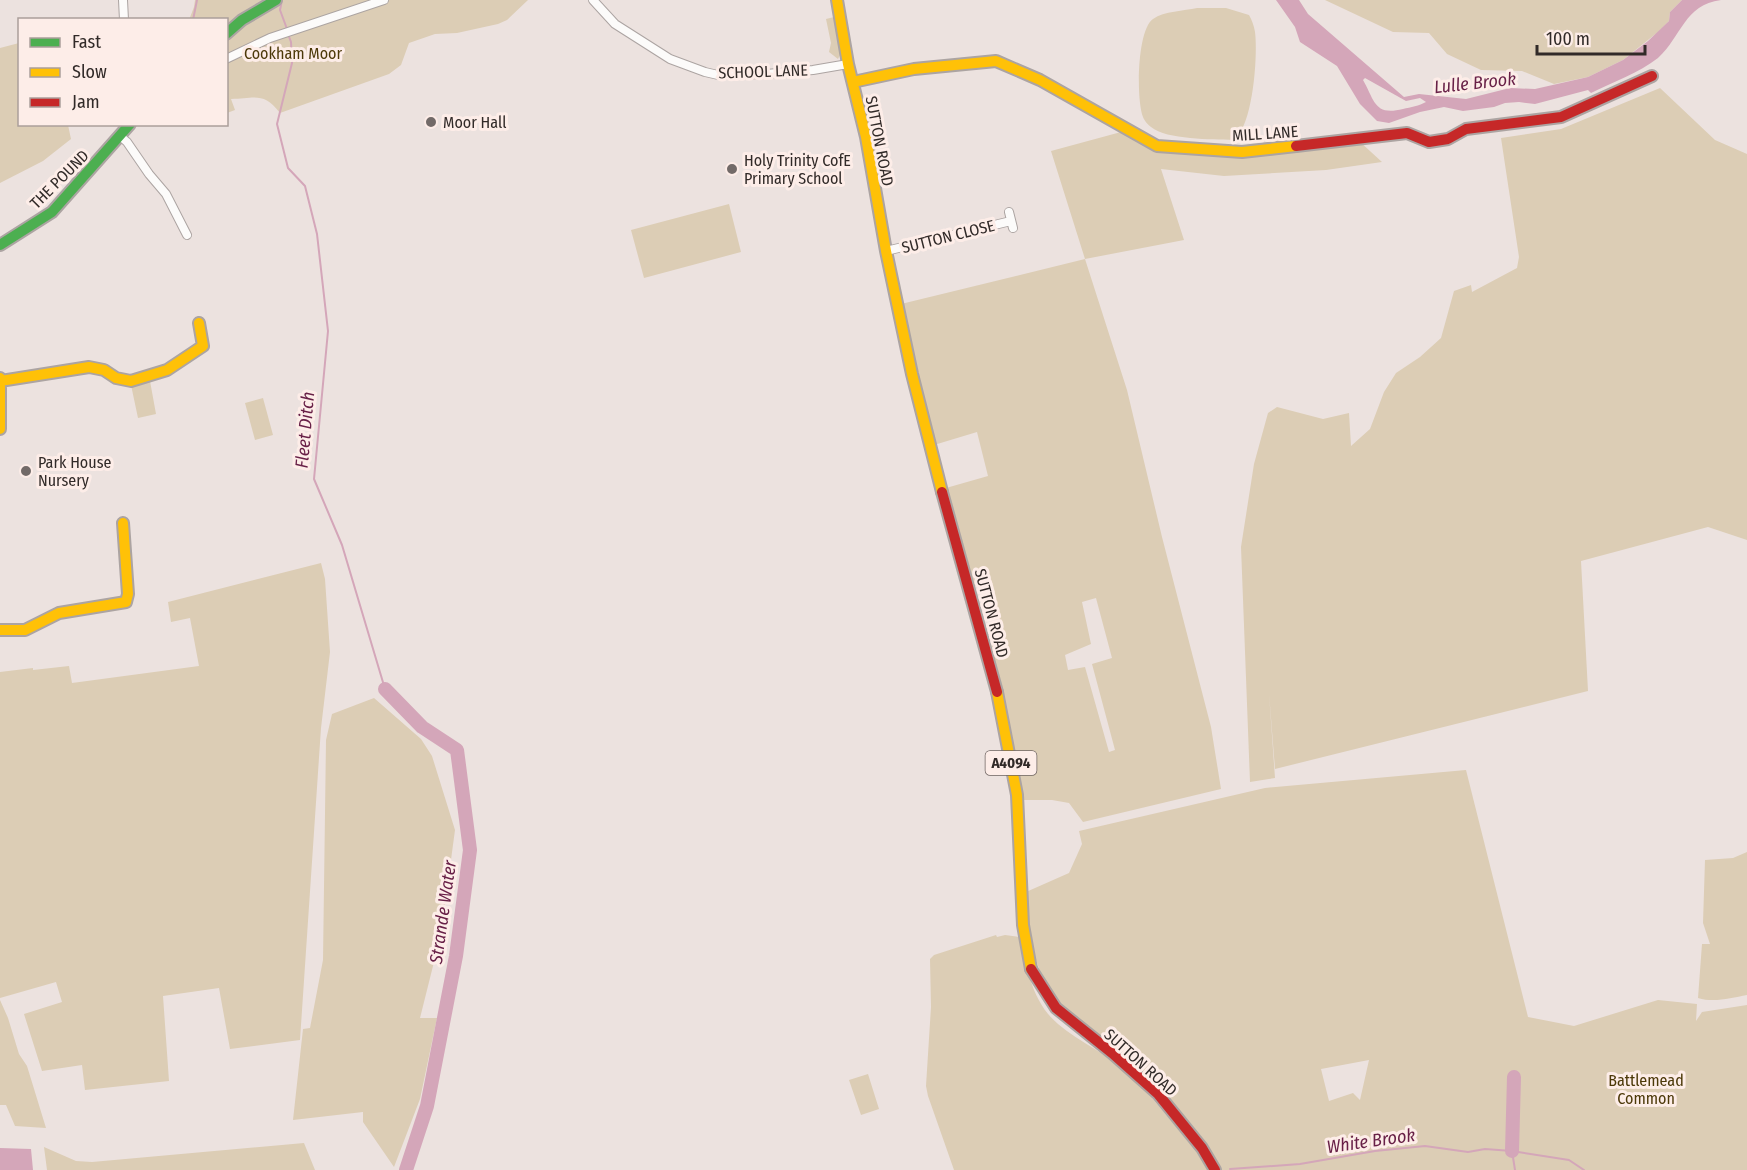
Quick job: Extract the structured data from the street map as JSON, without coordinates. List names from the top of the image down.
{
  "streets": {
    "main road": [
      "MILL LANE",
      "SUTTON ROAD",
      "THE POUND",
      "A4094"
    ],
    "street": ["SCHOOL LANE", "SUTTON CLOSE"]
  },
  "crossings": [
    ["SCHOOL LANE", "SUTTON ROAD"],
    ["MILL LANE", "SUTTON ROAD"],
    ["SUTTON ROAD", "SUTTON CLOSE"]
  ],
  "water": [
    "Lulle Brook",
    "Fleet Ditch",
    "Strande Water",
    "White Brook"
  ],
  "parks": ["Cookham Moor", "Battlemead Common"],
  "places": ["Moor Hall", "Holy Trinity CofE Primary School", "Park House Nursery"],
  "legend": ["Fast", "Slow", "Jam"],
  "scale_bar": "100 m"
}
